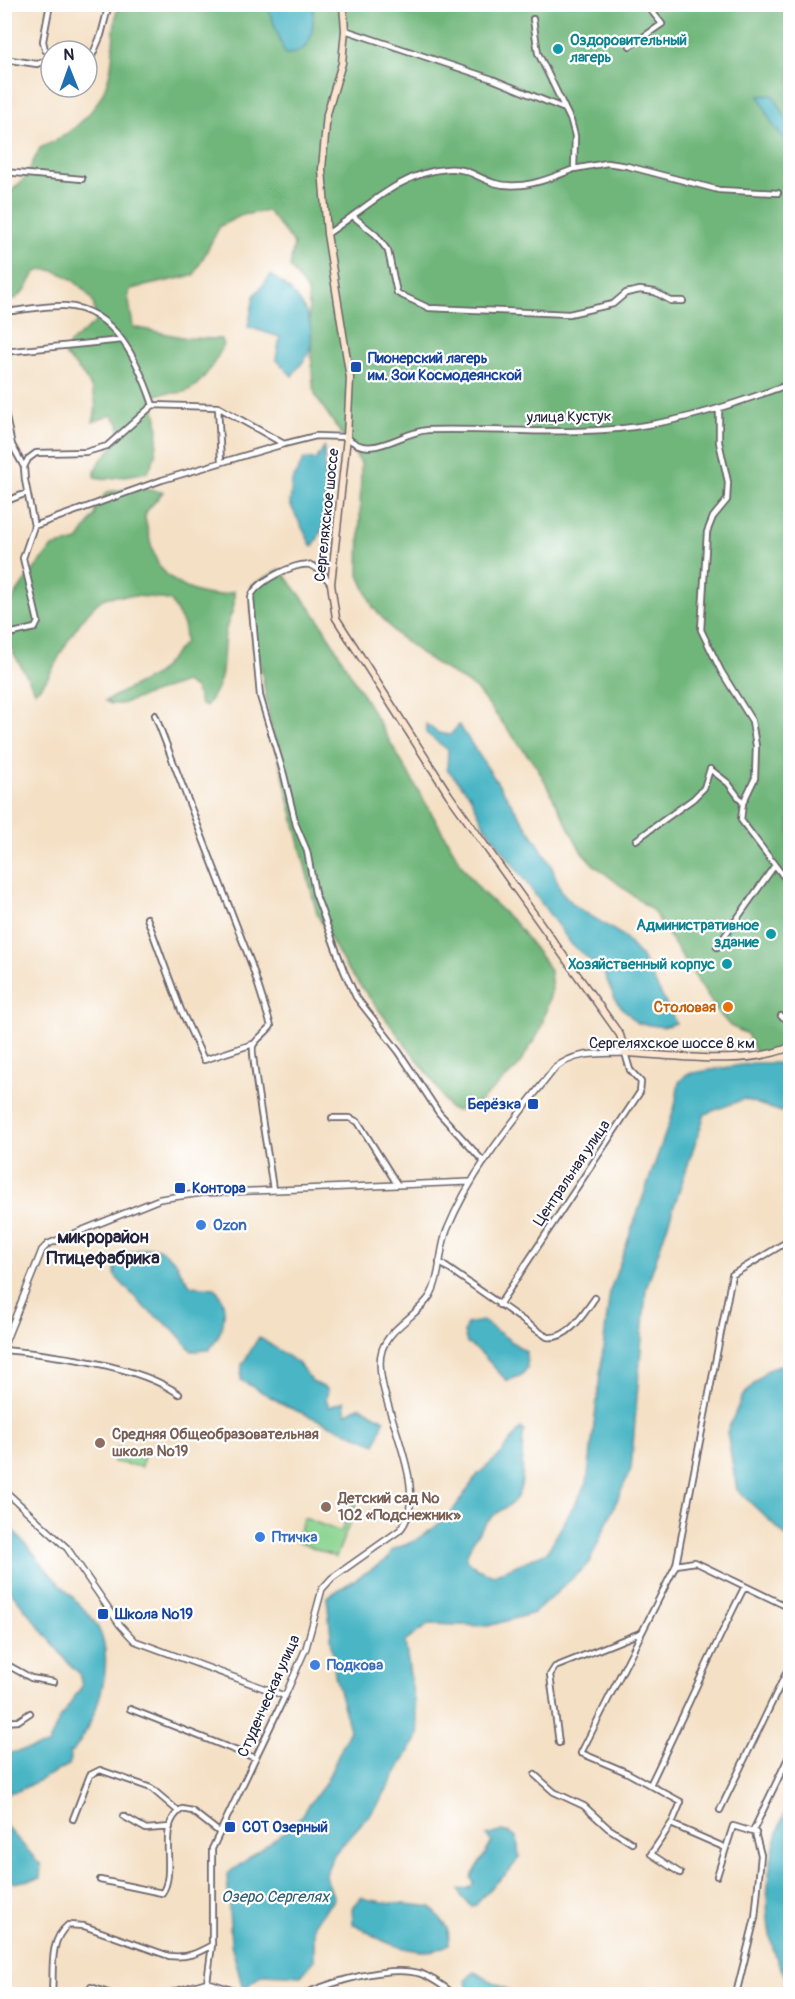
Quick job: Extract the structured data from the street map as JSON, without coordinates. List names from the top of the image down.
{
  "streets": {
    "main road": ["Сергеляхское шоссе", "Сергеляхское шоссе 8 км"],
    "street": ["улица Кустук", "Центральная улица", "Студенческая улица"]
  },
  "crossings": [
    ["улица Кустук", "Сергеляхское шоссе"],
    ["Сергеляхское шоссе", "Сергеляхское шоссе 8 км"],
    ["Сергеляхское шоссе", "Центральная улица"],
    ["Сергеляхское шоссе 8 км", "Центральная улица"],
    ["Сергеляхское шоссе 8 км", "Студенческая улица"]
  ],
  "districts": ["микрорайон Птицефабрика"],
  "water": ["Озеро Сергелях"],
  "places": {
    "other": [
      "Оздоровительный лагерь",
      "Административное здание",
      "Хозяйственный корпус",
      "Столовая",
      "Ozon",
      "Средняя Общеобразовательная школа №19",
      "Детский сад № 102 «Подснежник»",
      "Птичка",
      "Подкова"
    ],
    "transit": [
      "Пионерский лагерь им. Зои Космодеянской",
      "Берёзка",
      "Контора",
      "Школа №19",
      "СОТ Озерный"
    ]
  },
  "north": "top"
}
